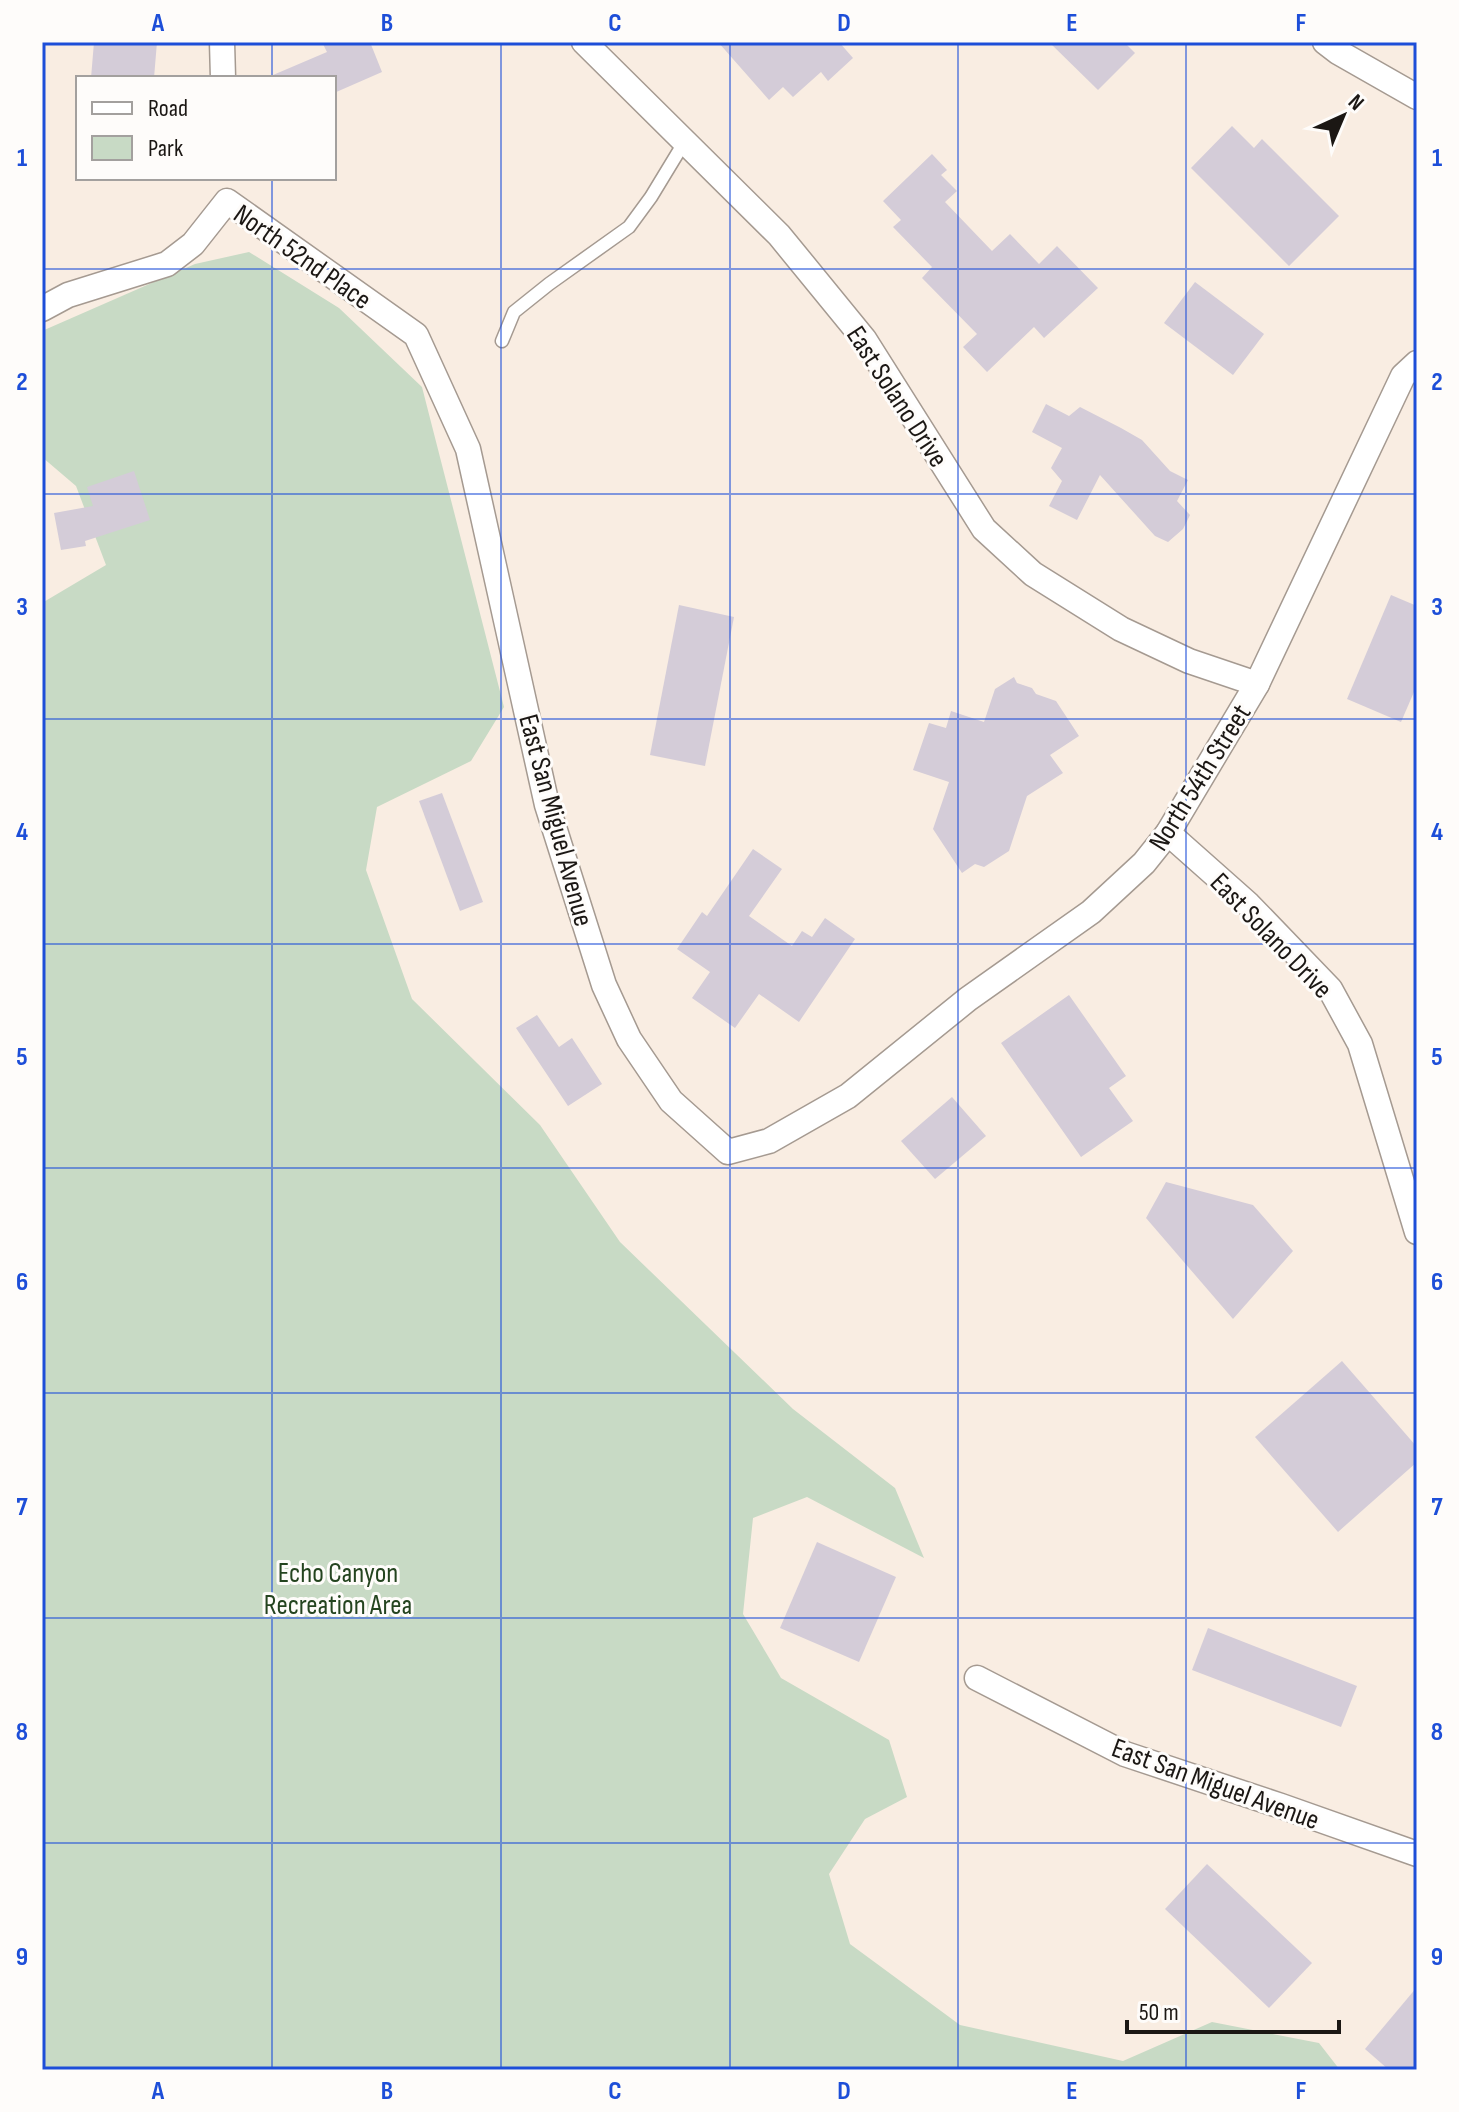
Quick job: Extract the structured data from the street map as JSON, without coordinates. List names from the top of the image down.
{
  "streets": {
    "street": [
      "North 52nd Place",
      "East Solano Drive",
      "North 54th Street",
      "East San Miguel Avenue"
    ]
  },
  "crossings": [
    ["North 52nd Place", "East San Miguel Avenue"],
    ["East Solano Drive", "North 54th Street"],
    ["North 54th Street", "East San Miguel Avenue"]
  ],
  "parks": ["Echo Canyon Recreation Area"],
  "legend": ["Road", "Park"],
  "scale_bar": "50 m",
  "north": "top right",
  "grid": {
    "columns": [
      "A",
      "B",
      "C",
      "D",
      "E",
      "F"
    ],
    "rows": [
      "1",
      "2",
      "3",
      "4",
      "5",
      "6",
      "7",
      "8",
      "9"
    ]
  }
}
